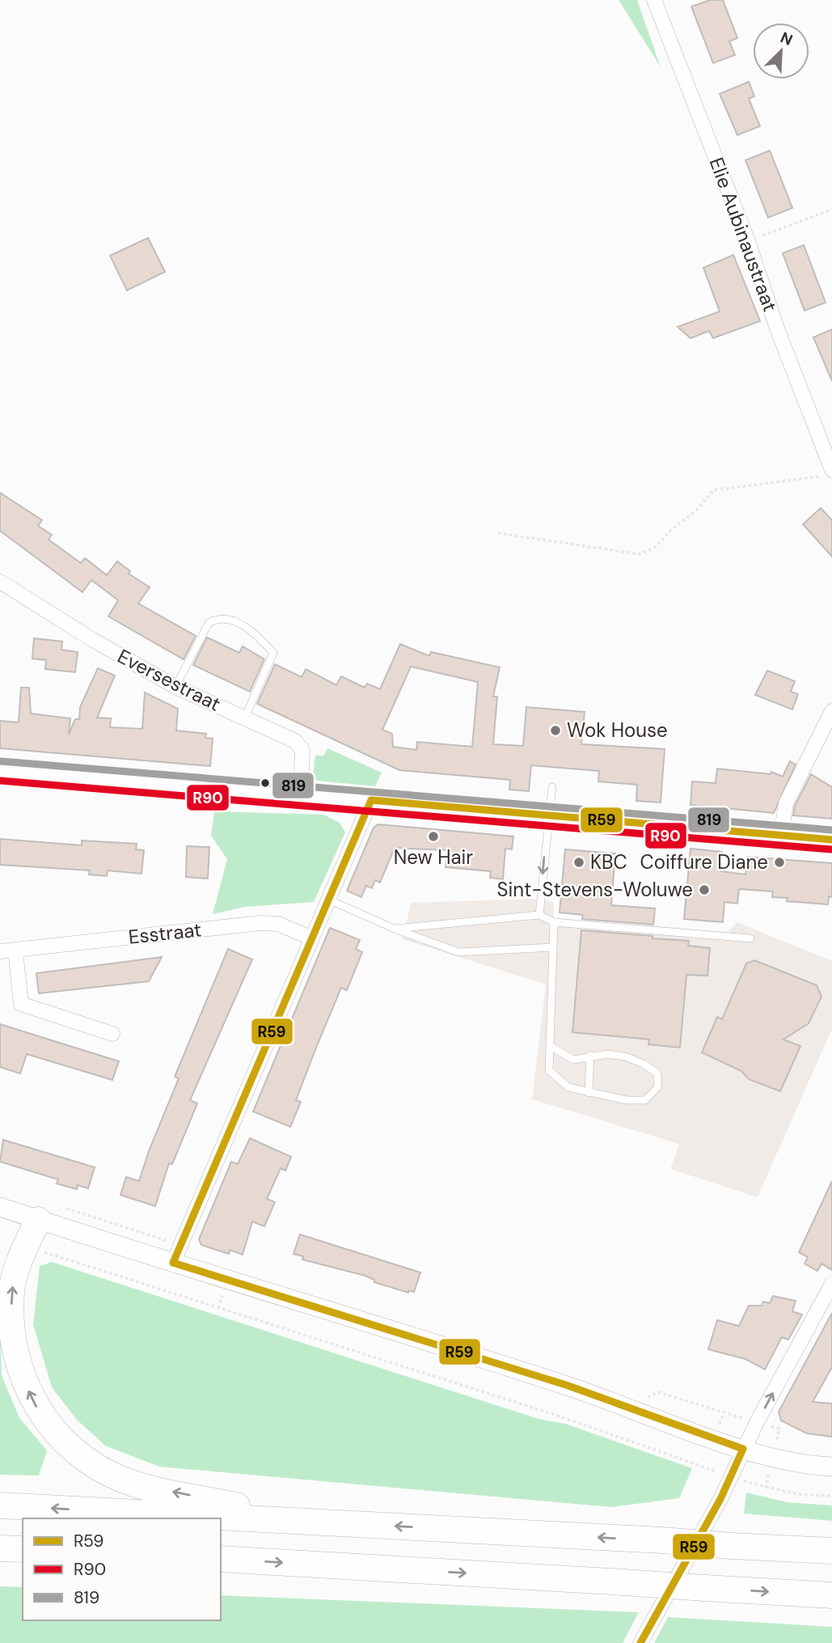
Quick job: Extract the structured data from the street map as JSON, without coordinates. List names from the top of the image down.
{
  "streets": {
    "street": ["Elie Aubinaustraat", "Eversestraat", "Esstraat"]
  },
  "places": [
    "Wok House",
    "New Hair",
    "KBC",
    "Coiffure Diane",
    "Sint-Stevens-Woluwe"
  ],
  "lines": ["transit line 819", "transit line R90", "transit line R59"],
  "legend": ["R59", "R90", "819"],
  "north": "top right"
}
